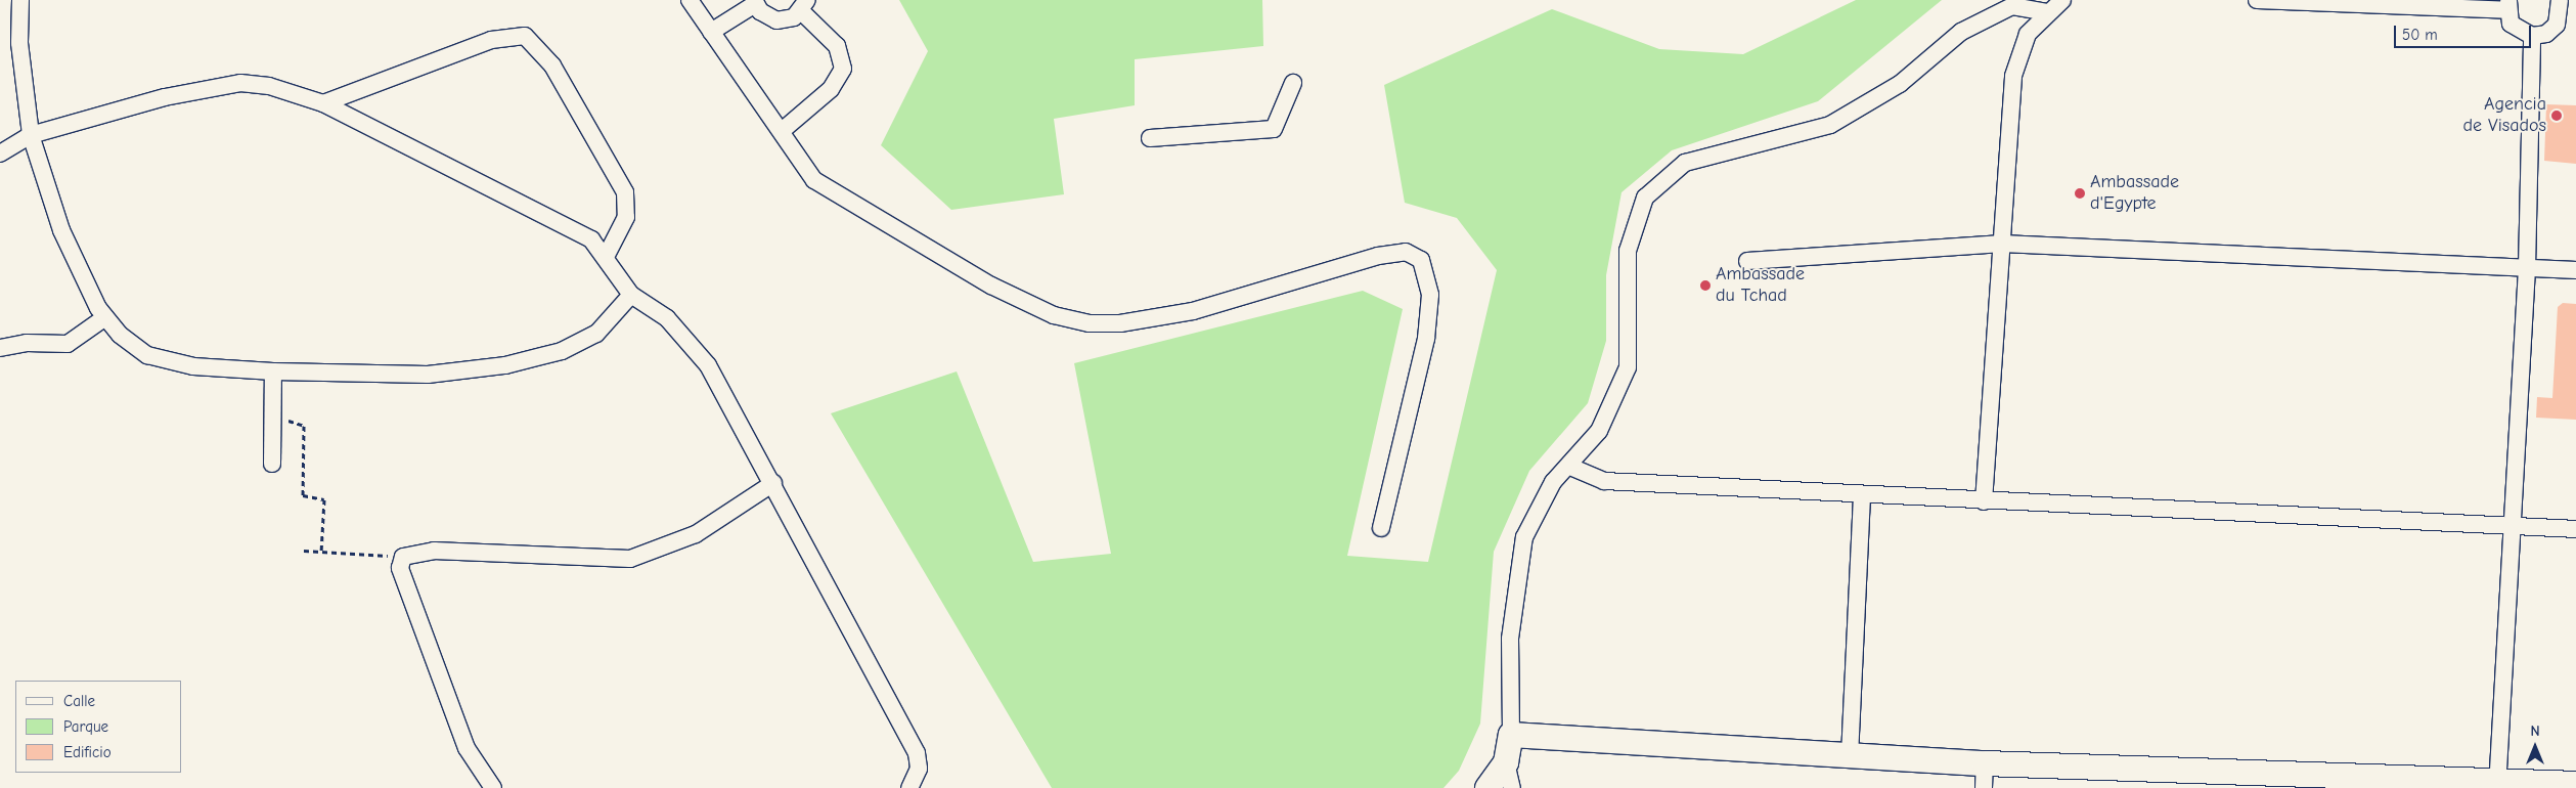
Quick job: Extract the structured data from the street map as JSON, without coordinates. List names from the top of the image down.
{
  "places": ["Agencia de Visados", "Ambassade d'Egypte", "Ambassade du Tchad"],
  "legend": ["Calle", "Parque", "Edificio"],
  "scale_bar": "50 m",
  "north": "top"
}
